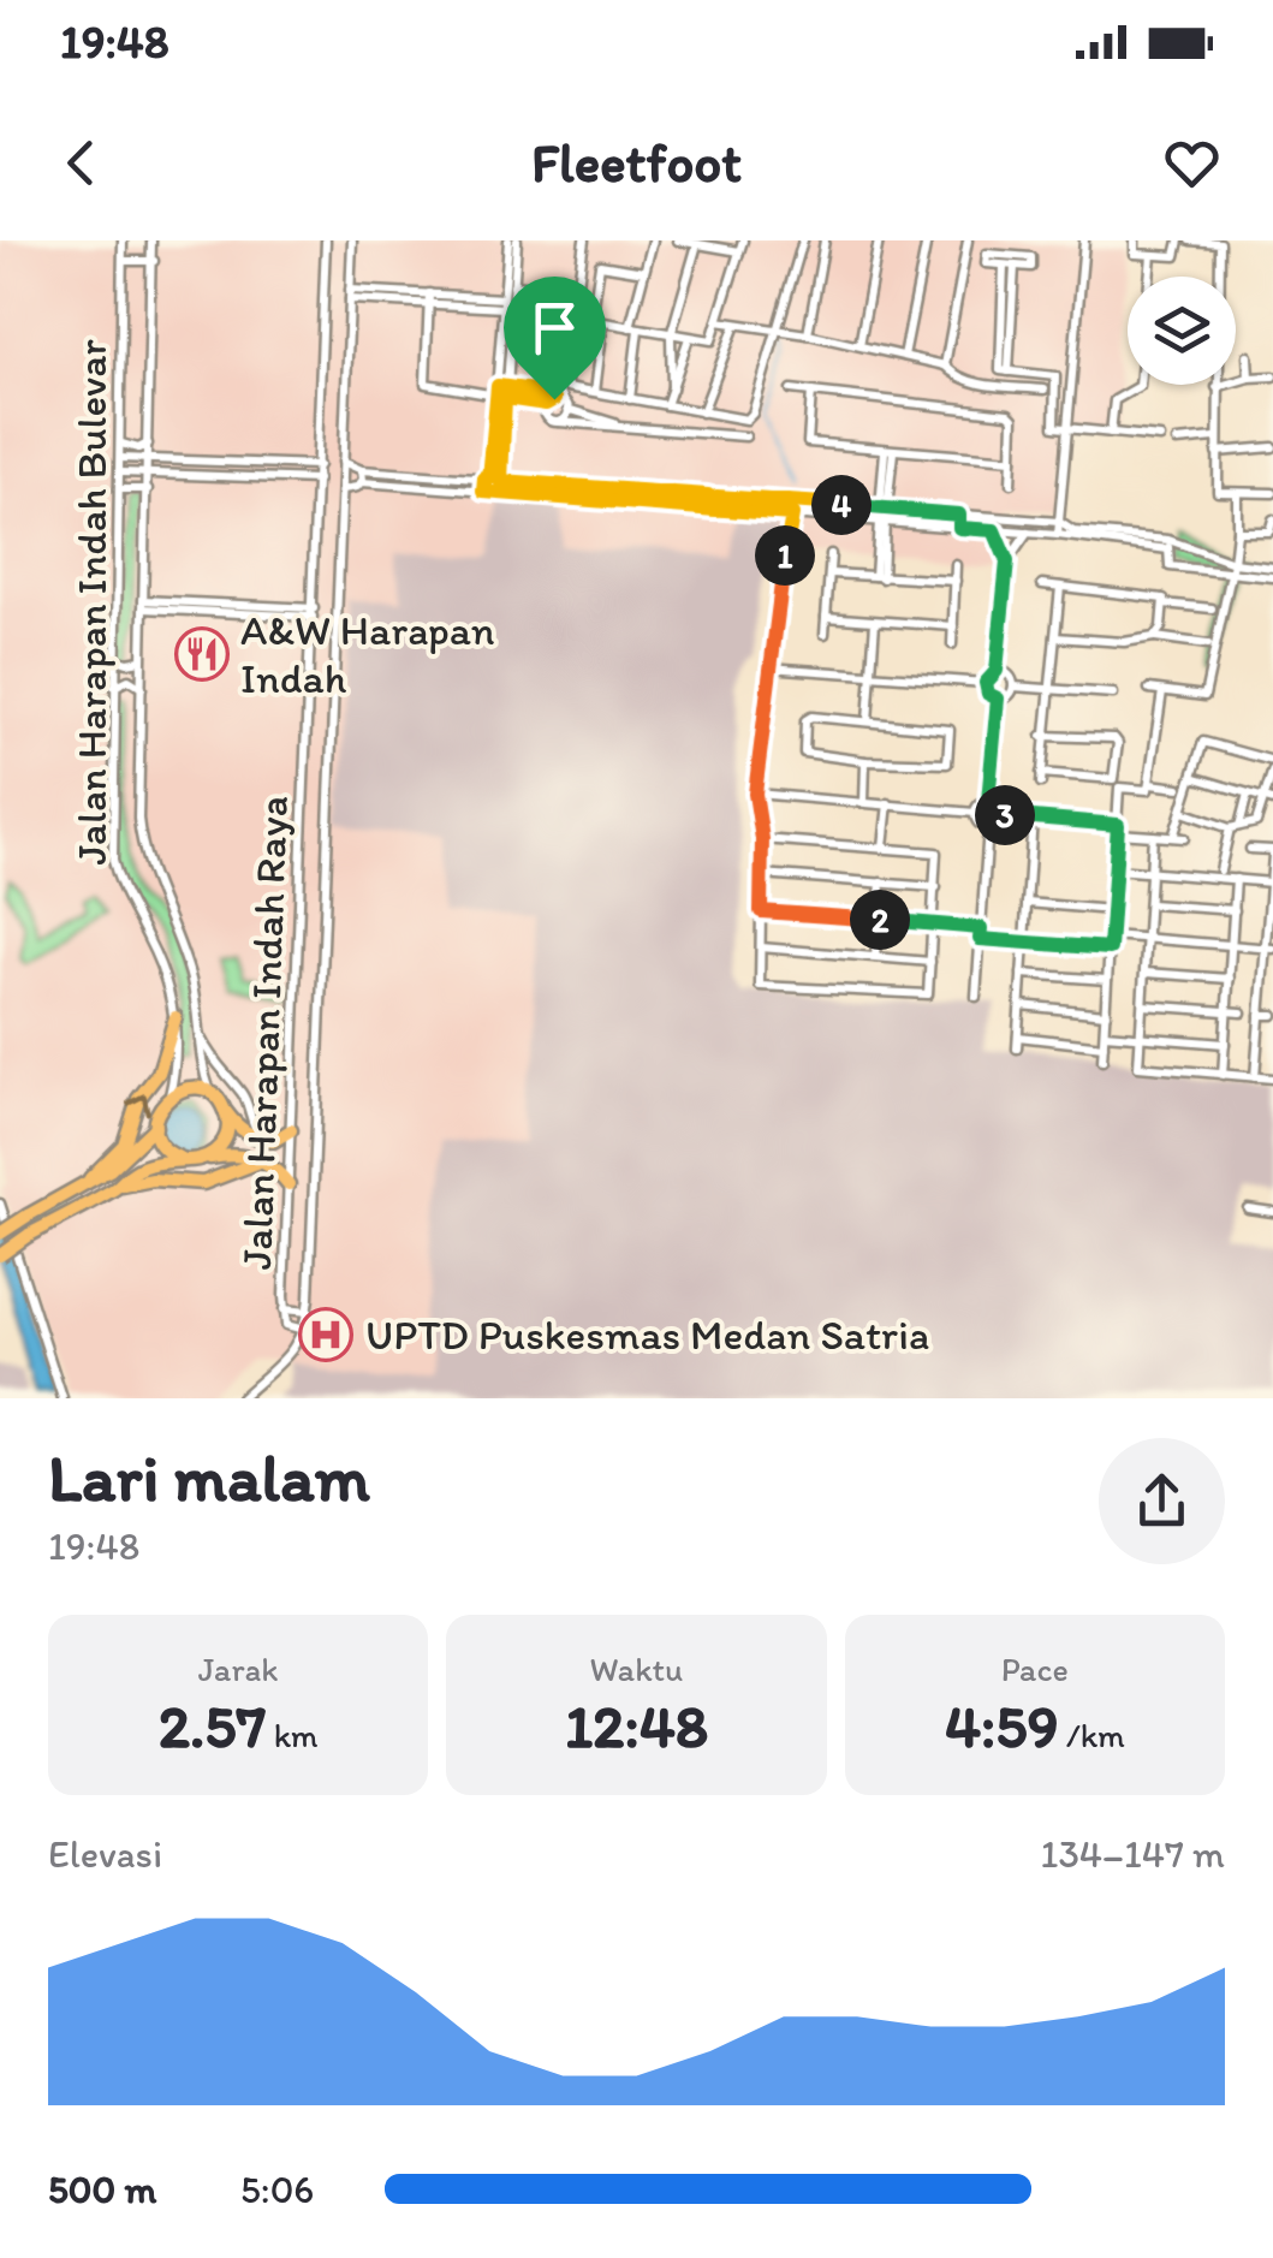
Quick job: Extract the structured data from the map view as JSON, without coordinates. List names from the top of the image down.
{
  "streets": {
    "street": ["Jalan Harapan Indah Bulevar", "Jalan Harapan Indah Raya"]
  },
  "places": {
    "restaurant": ["A&W Harapan Indah"],
    "hospital": ["UPTD Puskesmas Medan Satria"]
  },
  "page": {
    "status": "19:48",
    "header": "Fleetfoot",
    "pins": [
      "4",
      "1",
      "3",
      "2"
    ],
    "heading": ["Lari malam", "19:48"],
    "stats": [
      ["Jarak", "2.57 km"],
      ["Waktu", "12:48"],
      ["Pace", "4:59 /km"]
    ],
    "chart": ["Elevasi", "134–147 m"],
    "list": [
      {
        "name": "500 m",
        "note": "5:06"
      }
    ]
  }
}
